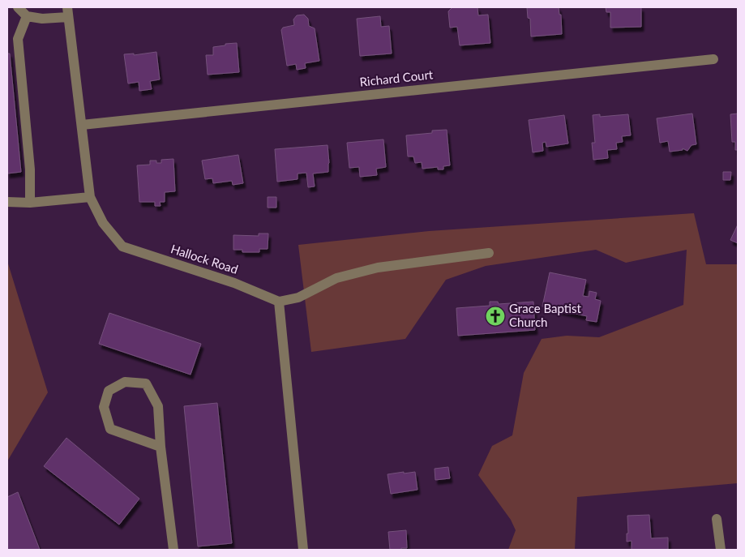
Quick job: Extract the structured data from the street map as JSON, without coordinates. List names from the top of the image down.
{
  "streets": {
    "street": ["Richard Court", "Hallock Road"]
  },
  "crossings": [
    ["Richard Court", "Hallock Road"]
  ],
  "places": {
    "church": ["Grace Baptist Church"]
  }
}
